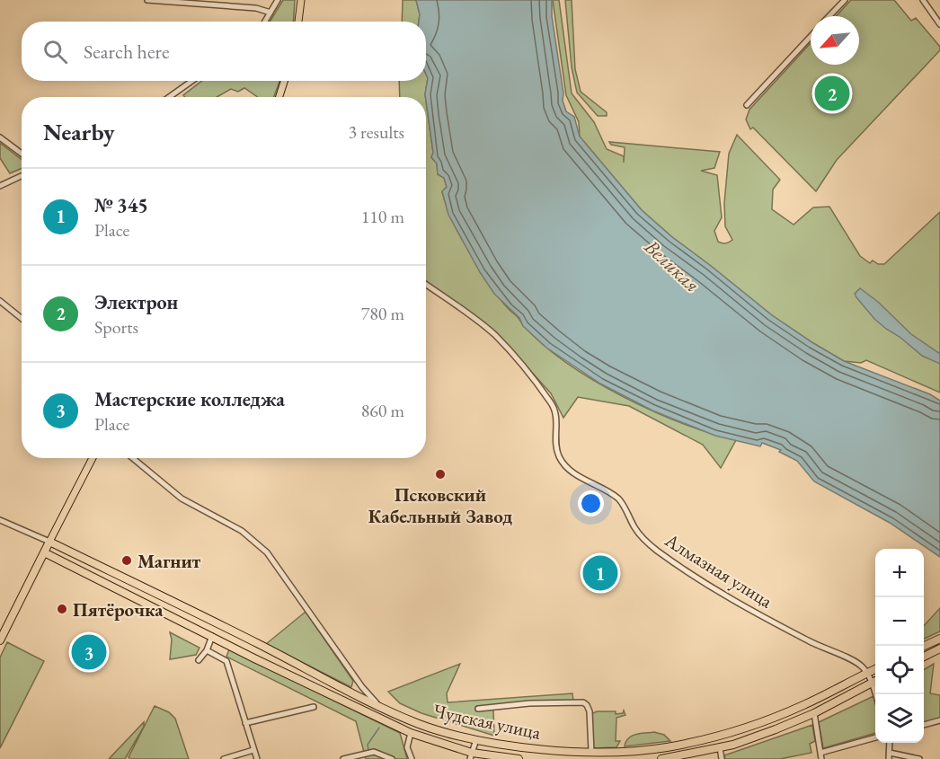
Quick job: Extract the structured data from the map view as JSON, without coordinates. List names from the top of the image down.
{
  "streets": {
    "highway": ["Чудская улица"],
    "street": ["Алмазная улица"]
  },
  "crossings": [
    ["Алмазная улица", "Чудская улица"]
  ],
  "water": ["Великая"],
  "places": ["Псковский Кабельный Завод", "Магнит", "Пятёрочка"],
  "north": "bottom left",
  "page": {
    "search": "Search here",
    "pins": ["2", "1", "3"],
    "heading": ["Nearby", "3 results"],
    "list": [
      {
        "mark": "1",
        "name": "№ 345",
        "note": "Place",
        "value": "110 m"
      },
      {
        "mark": "2",
        "name": "Электрон",
        "note": "Sports",
        "value": "780 m"
      },
      {
        "mark": "3",
        "name": "Мастерские колледжа",
        "note": "Place",
        "value": "860 m"
      }
    ],
    "map_buttons": ["+", "−"]
  }
}
